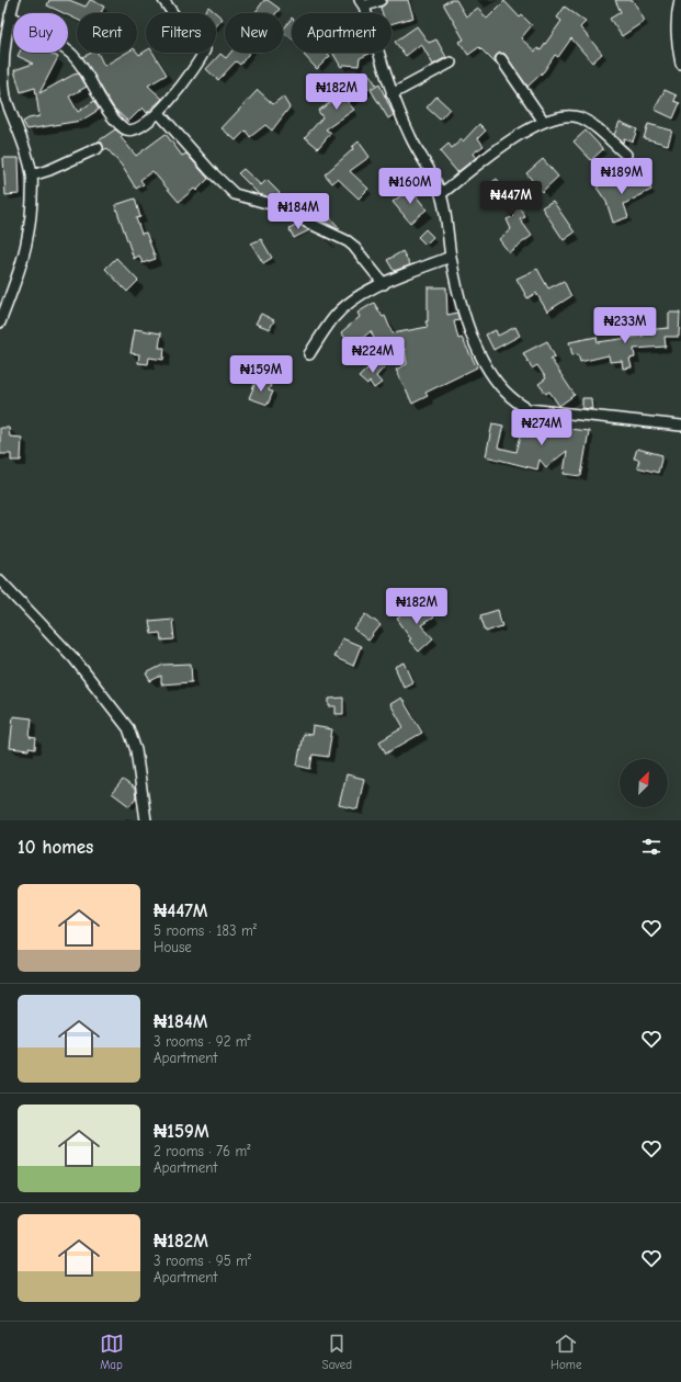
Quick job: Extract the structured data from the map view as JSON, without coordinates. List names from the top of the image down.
{
  "north": "top right",
  "page": {
    "chip": [
      "Buy",
      "Rent",
      "Filters",
      "New",
      "Apartment"
    ],
    "price": [
      "₦182M",
      "₦189M",
      "₦160M",
      "₦447M",
      "₦184M",
      "₦233M",
      "₦224M",
      "₦159M",
      "₦274M",
      "₦182M"
    ],
    "heading": "10 homes",
    "list": [
      {
        "name": "₦447M",
        "note": "5 rooms · 183 m² · House"
      },
      {
        "name": "₦184M",
        "note": "3 rooms · 92 m² · Apartment"
      },
      {
        "name": "₦159M",
        "note": "2 rooms · 76 m² · Apartment"
      },
      {
        "name": "₦182M",
        "note": "3 rooms · 95 m² · Apartment"
      }
    ],
    "tabs": ["Map", "Saved", "Home"]
  }
}
